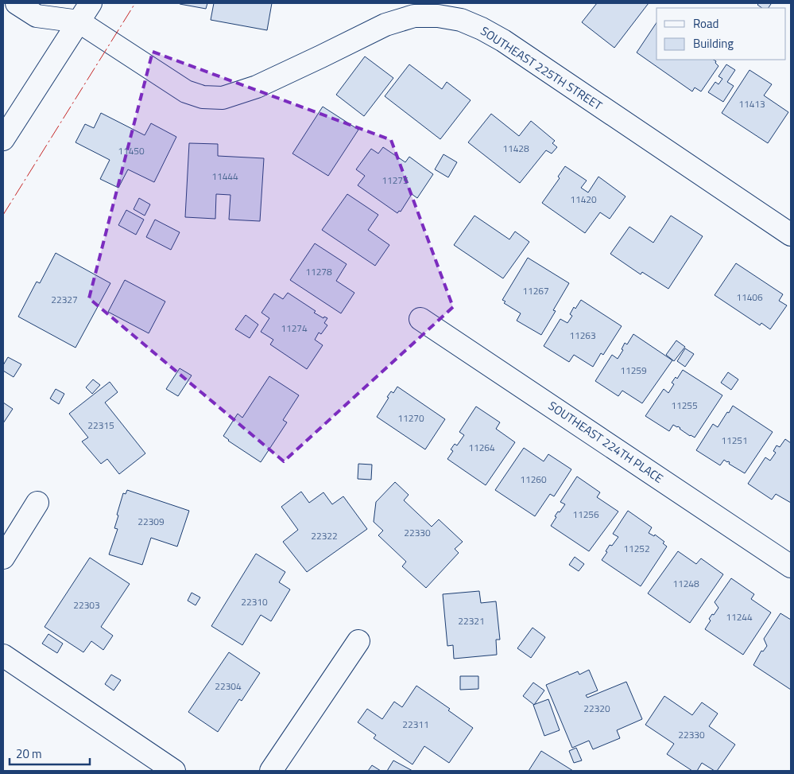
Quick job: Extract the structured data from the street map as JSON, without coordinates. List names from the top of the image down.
{
  "streets": {
    "street": ["SOUTHEAST 225TH STREET", "SOUTHEAST 224TH PLACE"]
  },
  "house_numbers": [
    "11413",
    "11428",
    "11450",
    "11444",
    "11275",
    "11420",
    "11278",
    "11267",
    "11406",
    "22327",
    "11274",
    "11263",
    "11259",
    "11255",
    "11270",
    "22315",
    "11251",
    "11264",
    "11260",
    "11256",
    "22309",
    "22330",
    "22322",
    "11252",
    "11248",
    "22310",
    "22303",
    "11244",
    "22321",
    "22304",
    "22320",
    "22311",
    "22330"
  ],
  "legend": ["Road", "Building"],
  "scale_bar": "20 m"
}
